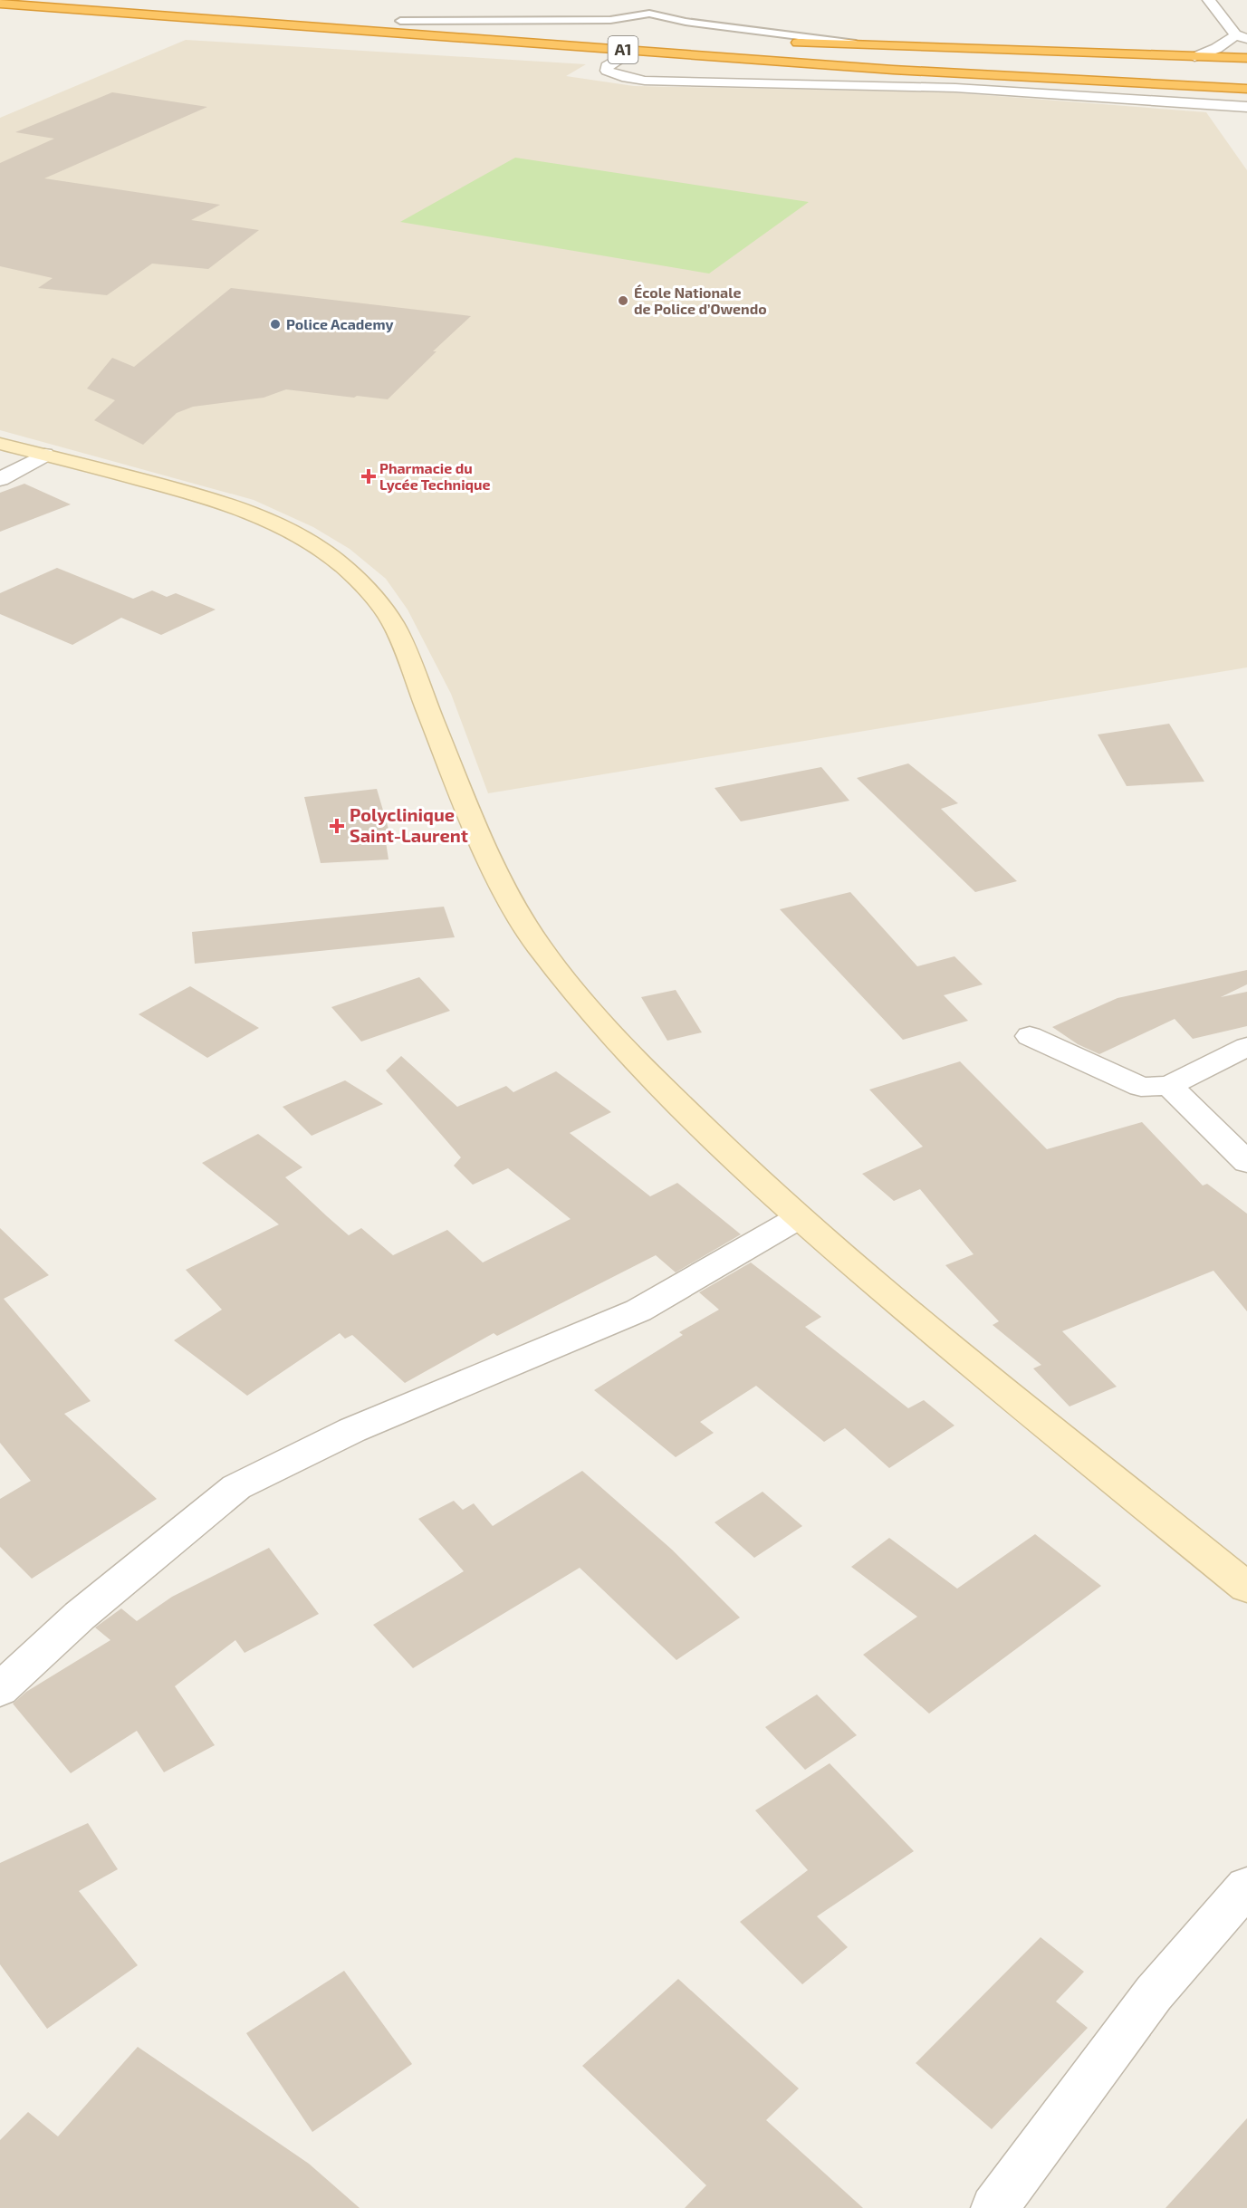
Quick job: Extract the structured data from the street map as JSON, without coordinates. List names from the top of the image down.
{
  "streets": {
    "highway": ["A1"]
  },
  "places": {
    "other": ["École Nationale de Police d’Owendo", "Police Academy"],
    "health": ["Pharmacie du Lycée Technique", "Polyclinique Saint-Laurent"]
  }
}
